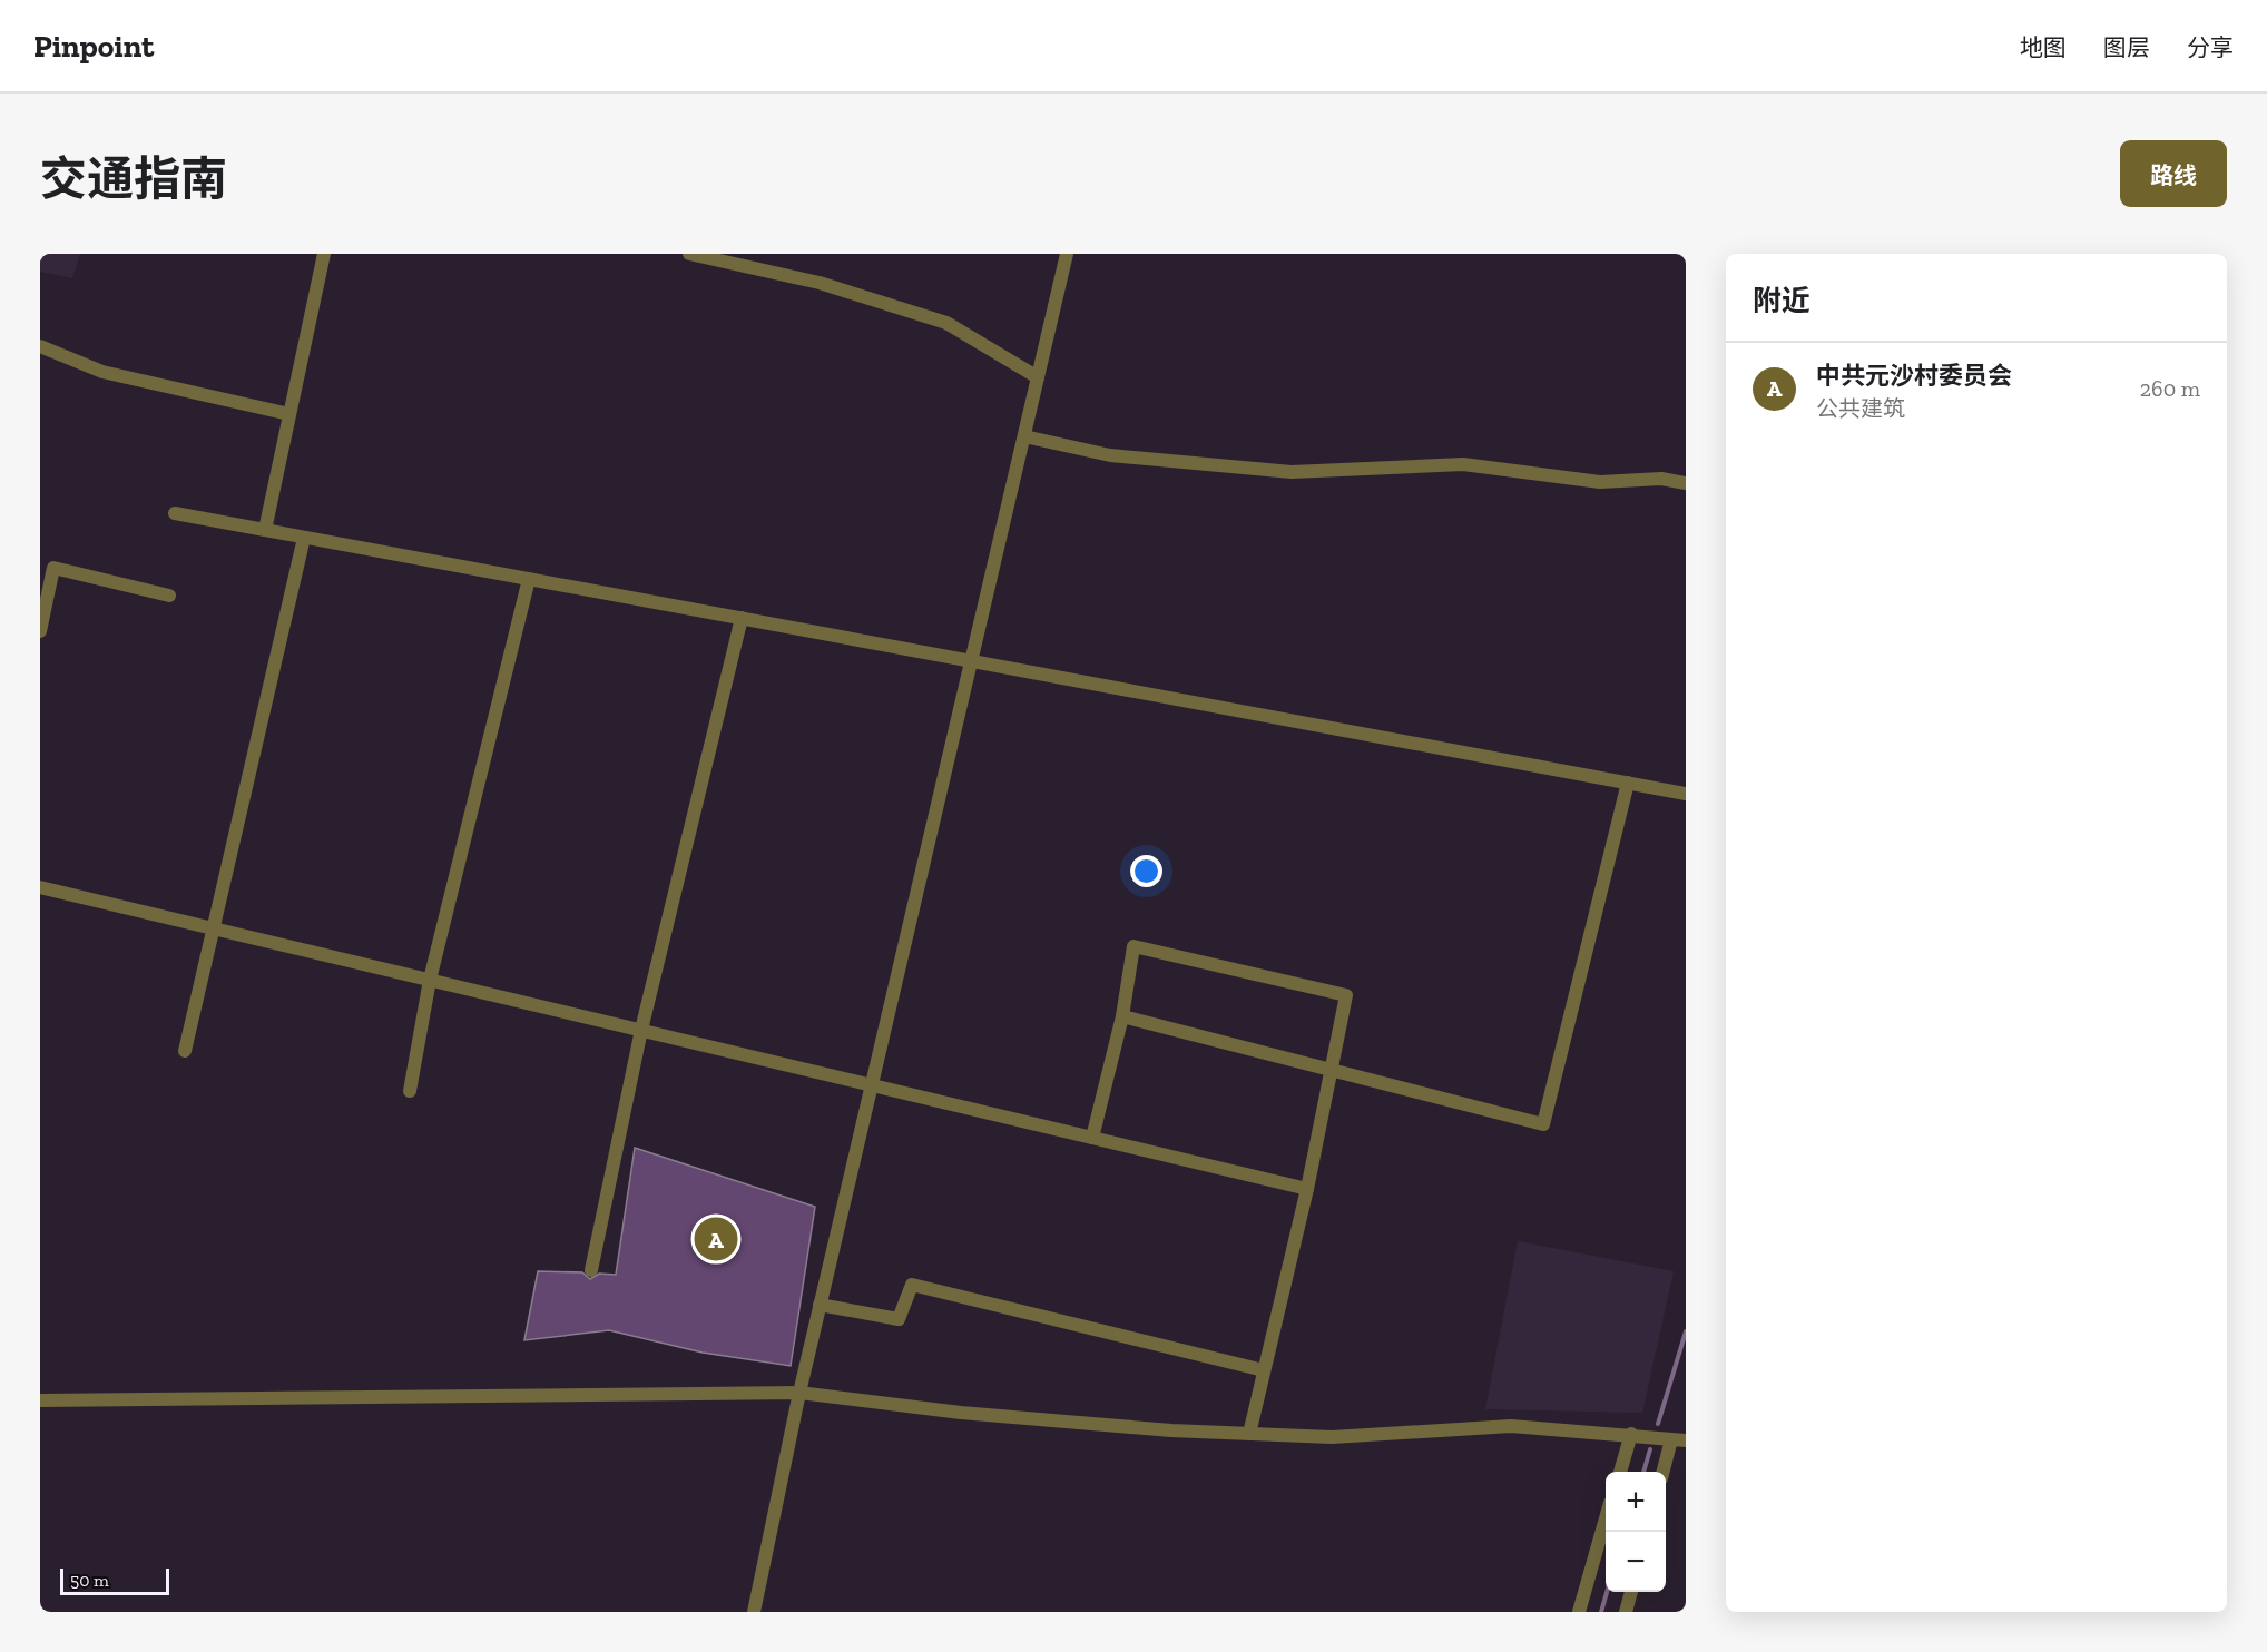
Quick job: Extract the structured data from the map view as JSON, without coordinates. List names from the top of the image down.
{
  "scale_bar": "50 m",
  "page": {
    "header": "Pinpoint",
    "nav": ["地图", "图层", "分享"],
    "title": "交通指南",
    "buttons": "路线",
    "heading": "附近",
    "list": [
      {
        "mark": "A",
        "name": "中共元沙村委员会",
        "note": "公共建筑",
        "value": "260 m"
      }
    ],
    "pins": "A",
    "map_buttons": ["+", "−"],
    "scale": "50 m"
  }
}
